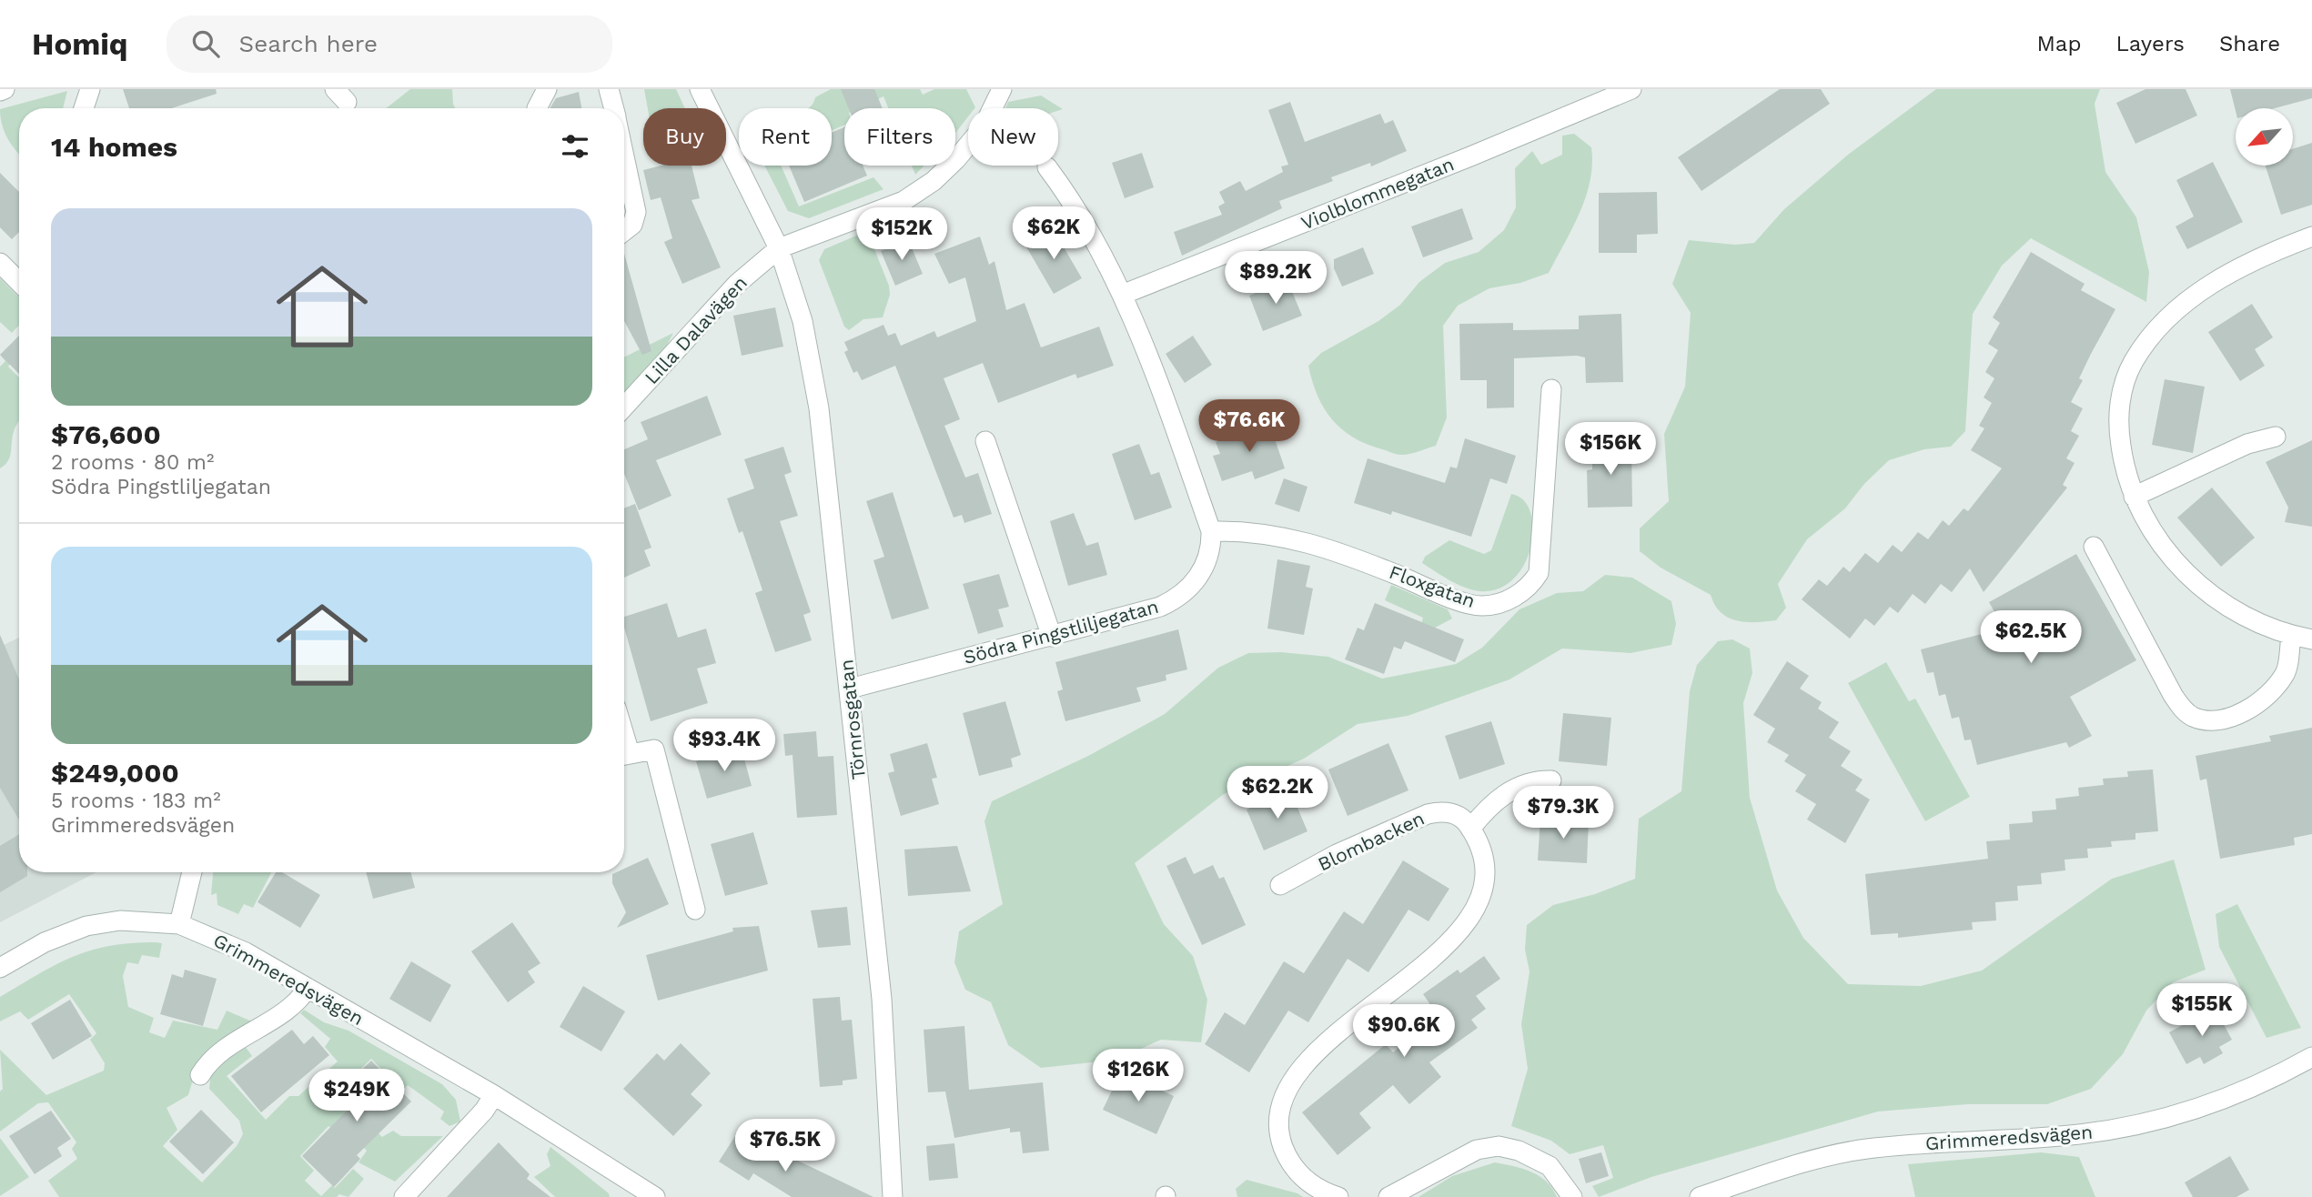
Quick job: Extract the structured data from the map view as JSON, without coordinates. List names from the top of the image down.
{
  "streets": {
    "street": [
      "Violblommegatan",
      "Lilla Dalavägen",
      "Floxgatan",
      "Södra Pingstliljegatan",
      "Törnrosgatan",
      "Blombacken",
      "Grimmeredsvägen"
    ]
  },
  "crossings": [
    ["Violblommegatan", "Södra Pingstliljegatan"],
    ["Lilla Dalavägen", "Törnrosgatan"],
    ["Floxgatan", "Södra Pingstliljegatan"],
    ["Södra Pingstliljegatan", "Törnrosgatan"]
  ],
  "north": "bottom left",
  "page": {
    "header": "Homiq",
    "search": "Search here",
    "nav": ["Map", "Layers", "Share"],
    "chip": [
      "Buy",
      "Rent",
      "Filters",
      "New"
    ],
    "heading": "14 homes",
    "list": [
      {
        "name": "$76,600",
        "note": "2 rooms · 80 m² · Södra Pingstliljegatan"
      },
      {
        "name": "$249,000",
        "note": "5 rooms · 183 m² · Grimmeredsvägen"
      }
    ],
    "price": [
      "$62K",
      "$152K",
      "$89.2K",
      "$76.6K",
      "$156K",
      "$62.5K",
      "$93.4K",
      "$62.2K",
      "$79.3K",
      "$155K",
      "$90.6K",
      "$126K",
      "$249K",
      "$76.5K"
    ]
  }
}
